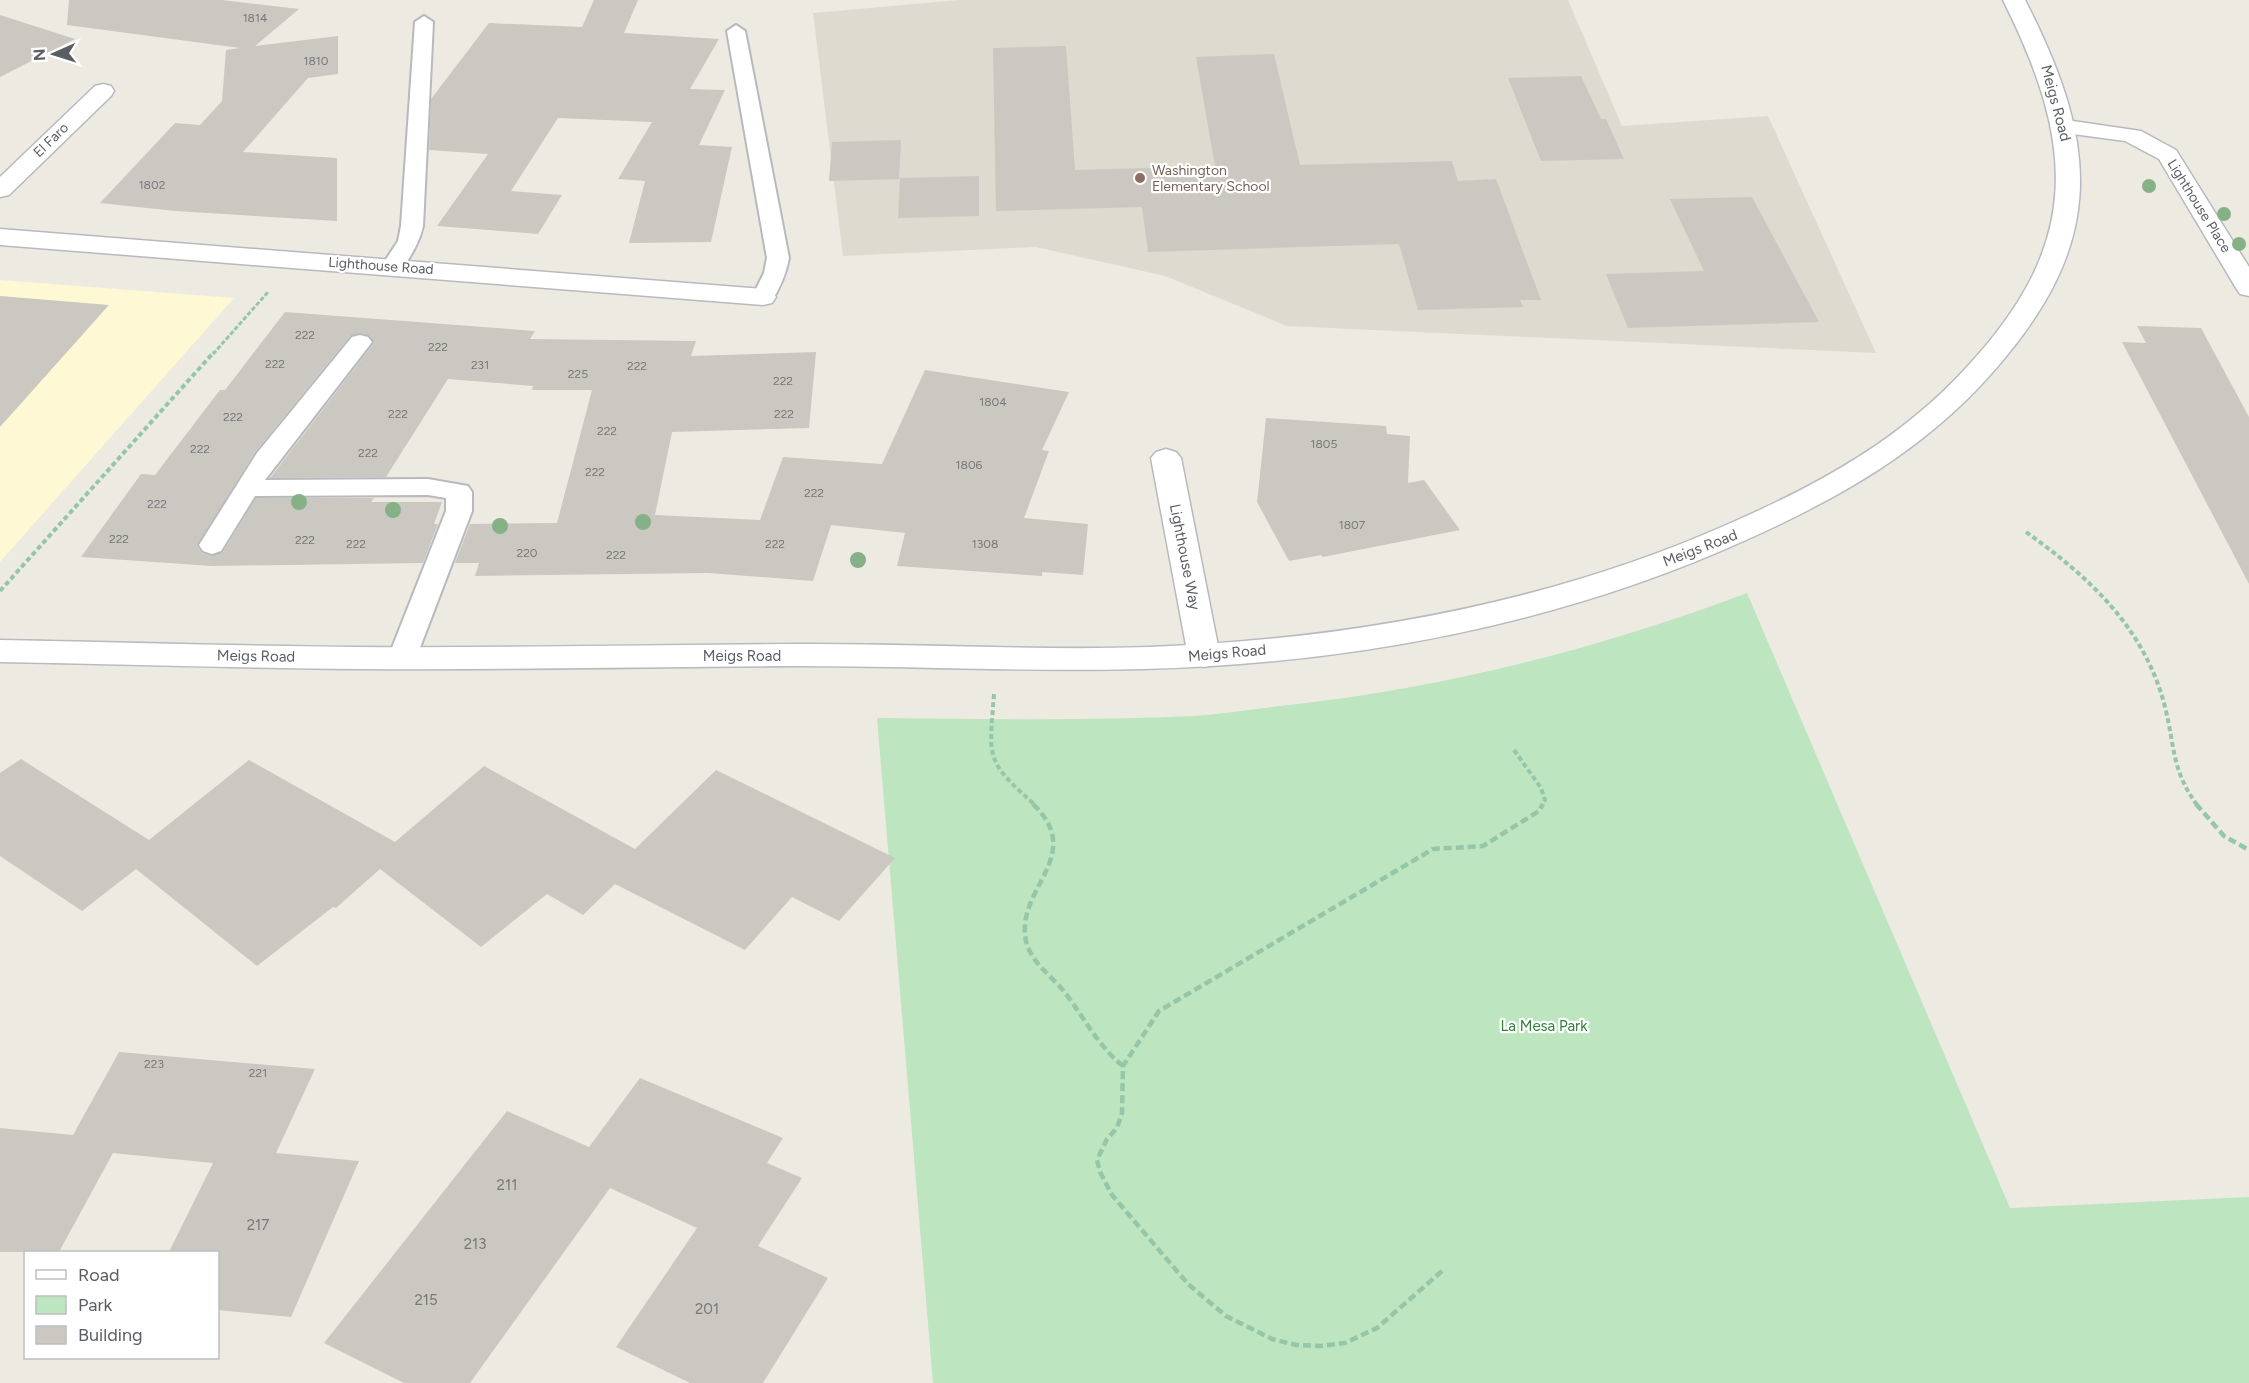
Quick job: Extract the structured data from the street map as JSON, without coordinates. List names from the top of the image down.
{
  "streets": {
    "main road": [
      "Meigs Road",
      "El Faro",
      "Lighthouse Place",
      "Lighthouse Road",
      "Lighthouse Way"
    ]
  },
  "crossings": [
    ["Meigs Road", "Lighthouse Place"],
    ["Meigs Road", "Lighthouse Way"]
  ],
  "parks": ["La Mesa Park"],
  "places": ["Washington Elementary School"],
  "house_numbers": [
    "1814",
    "1810",
    "1802",
    "222",
    "222",
    "222",
    "231",
    "222",
    "225",
    "222",
    "1804",
    "222",
    "222",
    "222",
    "222",
    "1805",
    "222",
    "222",
    "1806",
    "222",
    "222",
    "222",
    "1807",
    "222",
    "222",
    "222",
    "222",
    "1308",
    "220",
    "222",
    "223",
    "221",
    "211",
    "217",
    "213",
    "215",
    "201"
  ],
  "legend": ["Road", "Park", "Building"],
  "north": "left"
}
